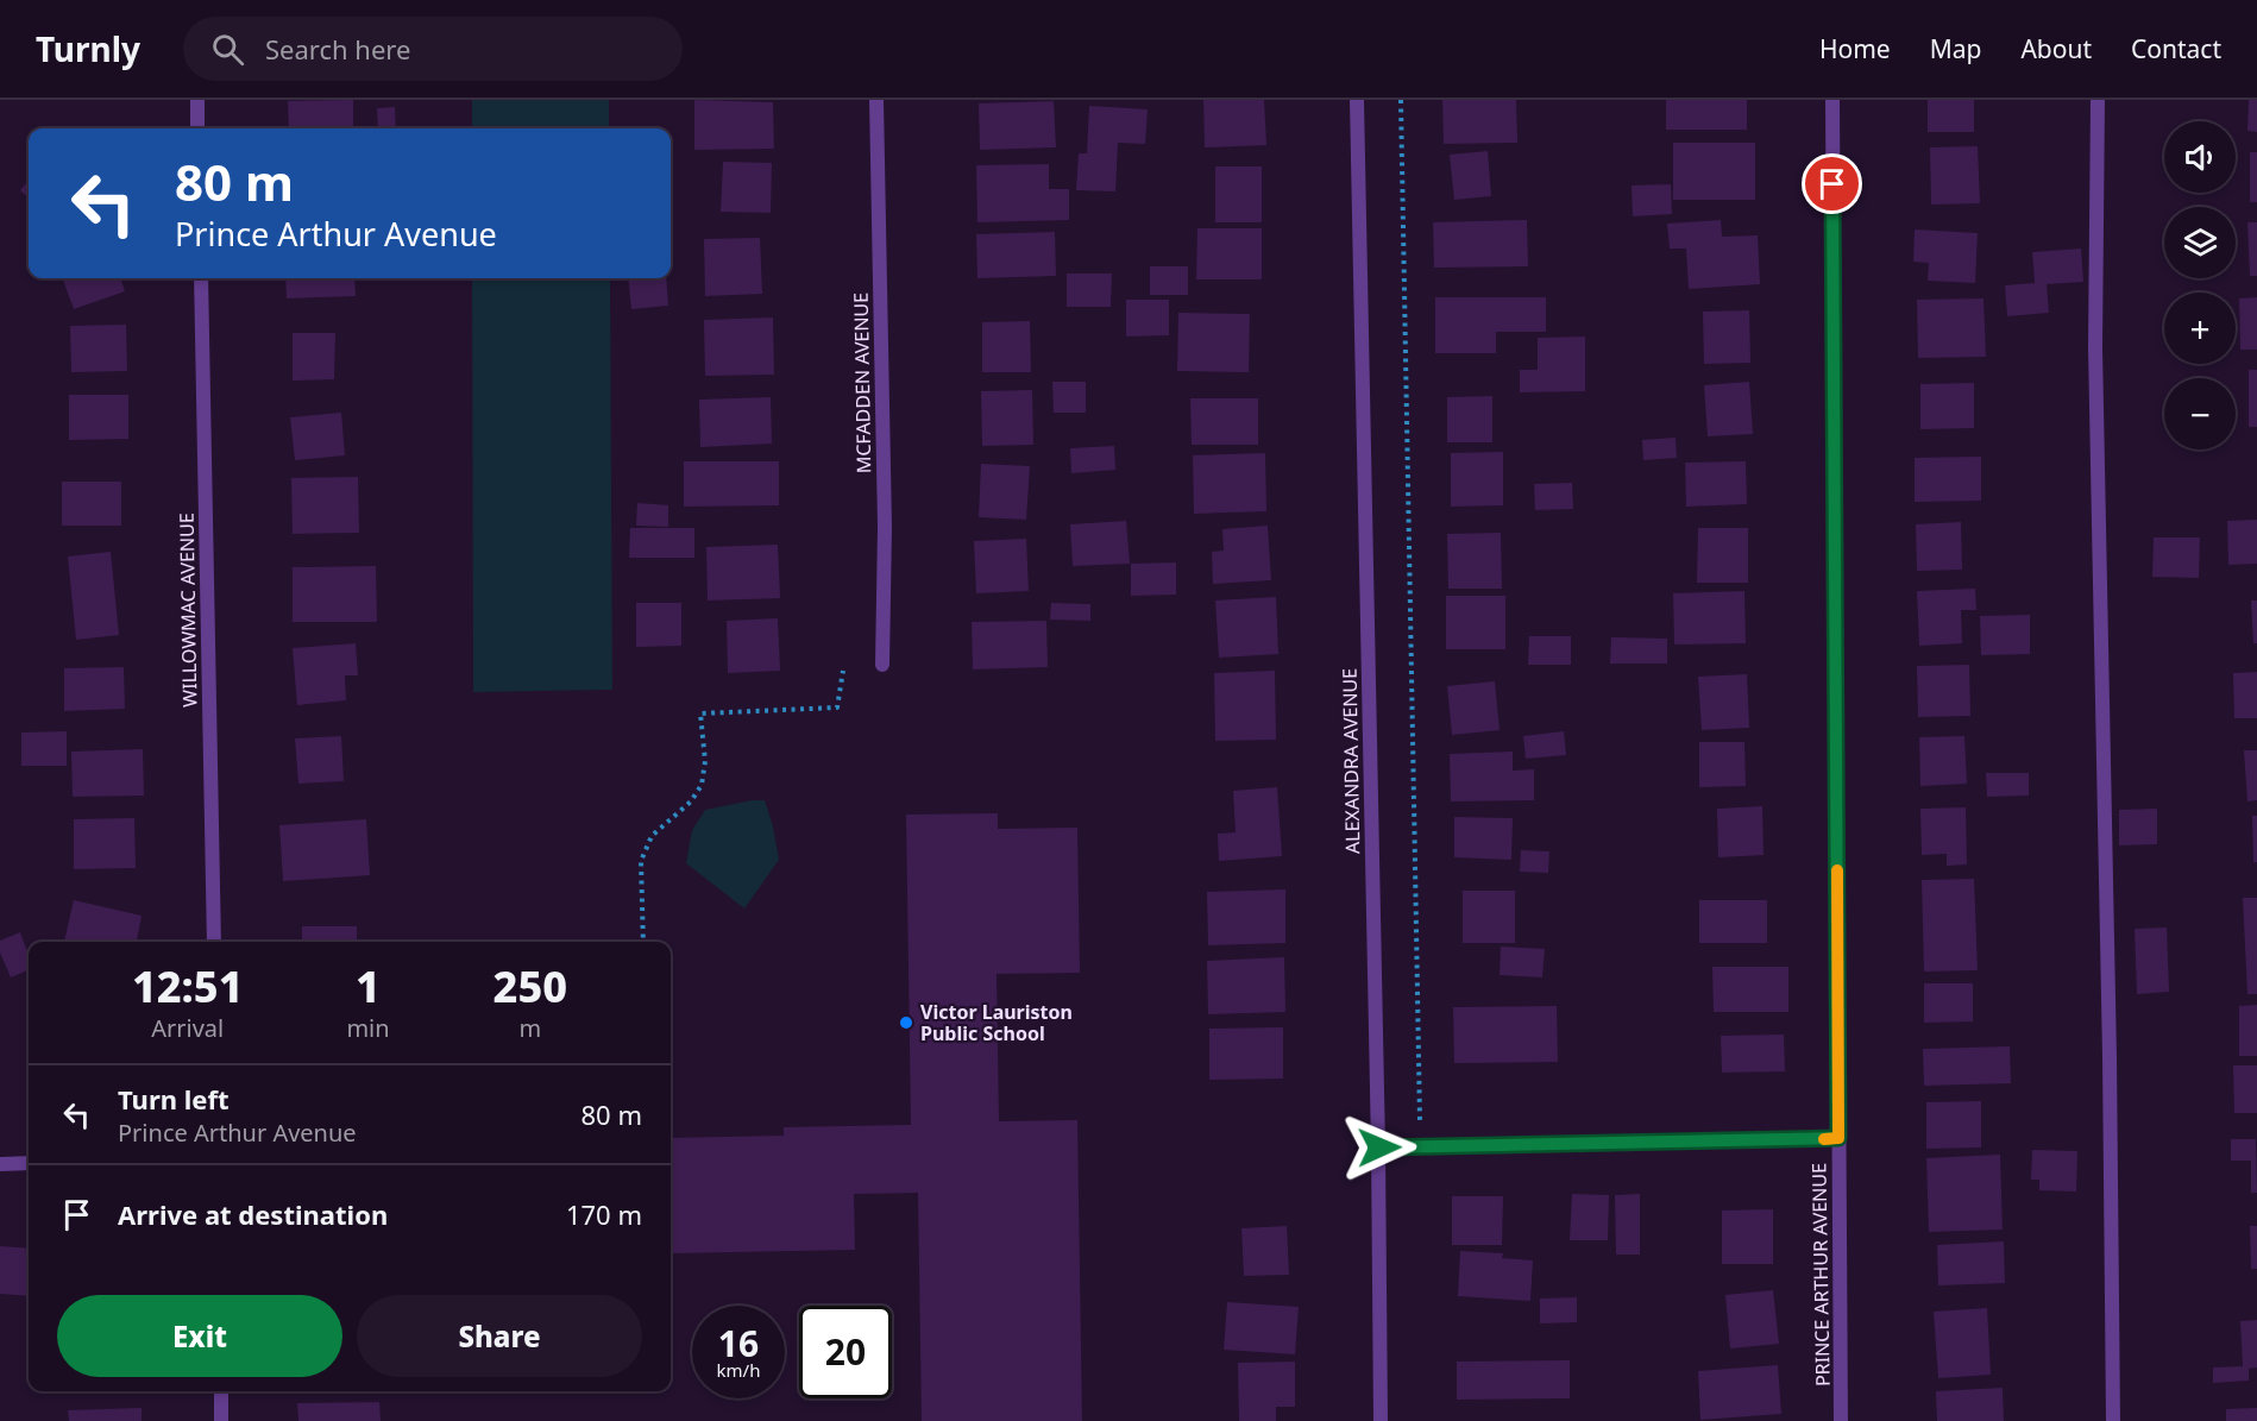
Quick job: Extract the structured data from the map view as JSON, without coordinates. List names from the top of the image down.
{
  "streets": {
    "street": [
      "MCFADDEN AVENUE",
      "WILLOWMAC AVENUE",
      "ALEXANDRA AVENUE",
      "PRINCE ARTHUR AVENUE"
    ]
  },
  "places": ["Victor Lauriston Public School"],
  "page": {
    "header": "Turnly",
    "search": "Search here",
    "nav": [
      "Home",
      "Map",
      "About",
      "Contact"
    ],
    "map_buttons": ["+", "−"],
    "turn": ["80 m", "Prince Arthur Avenue"],
    "eta": [
      "12:51",
      "Arrival",
      "1",
      "min",
      "250",
      "m"
    ],
    "list": [
      {
        "name": "Turn left",
        "note": "Prince Arthur Avenue",
        "value": "80 m"
      },
      {
        "name": "Arrive at destination",
        "value": "170 m"
      }
    ],
    "buttons": ["Exit", "Share"],
    "speed": "16 km/h",
    "limit": "20"
  }
}
